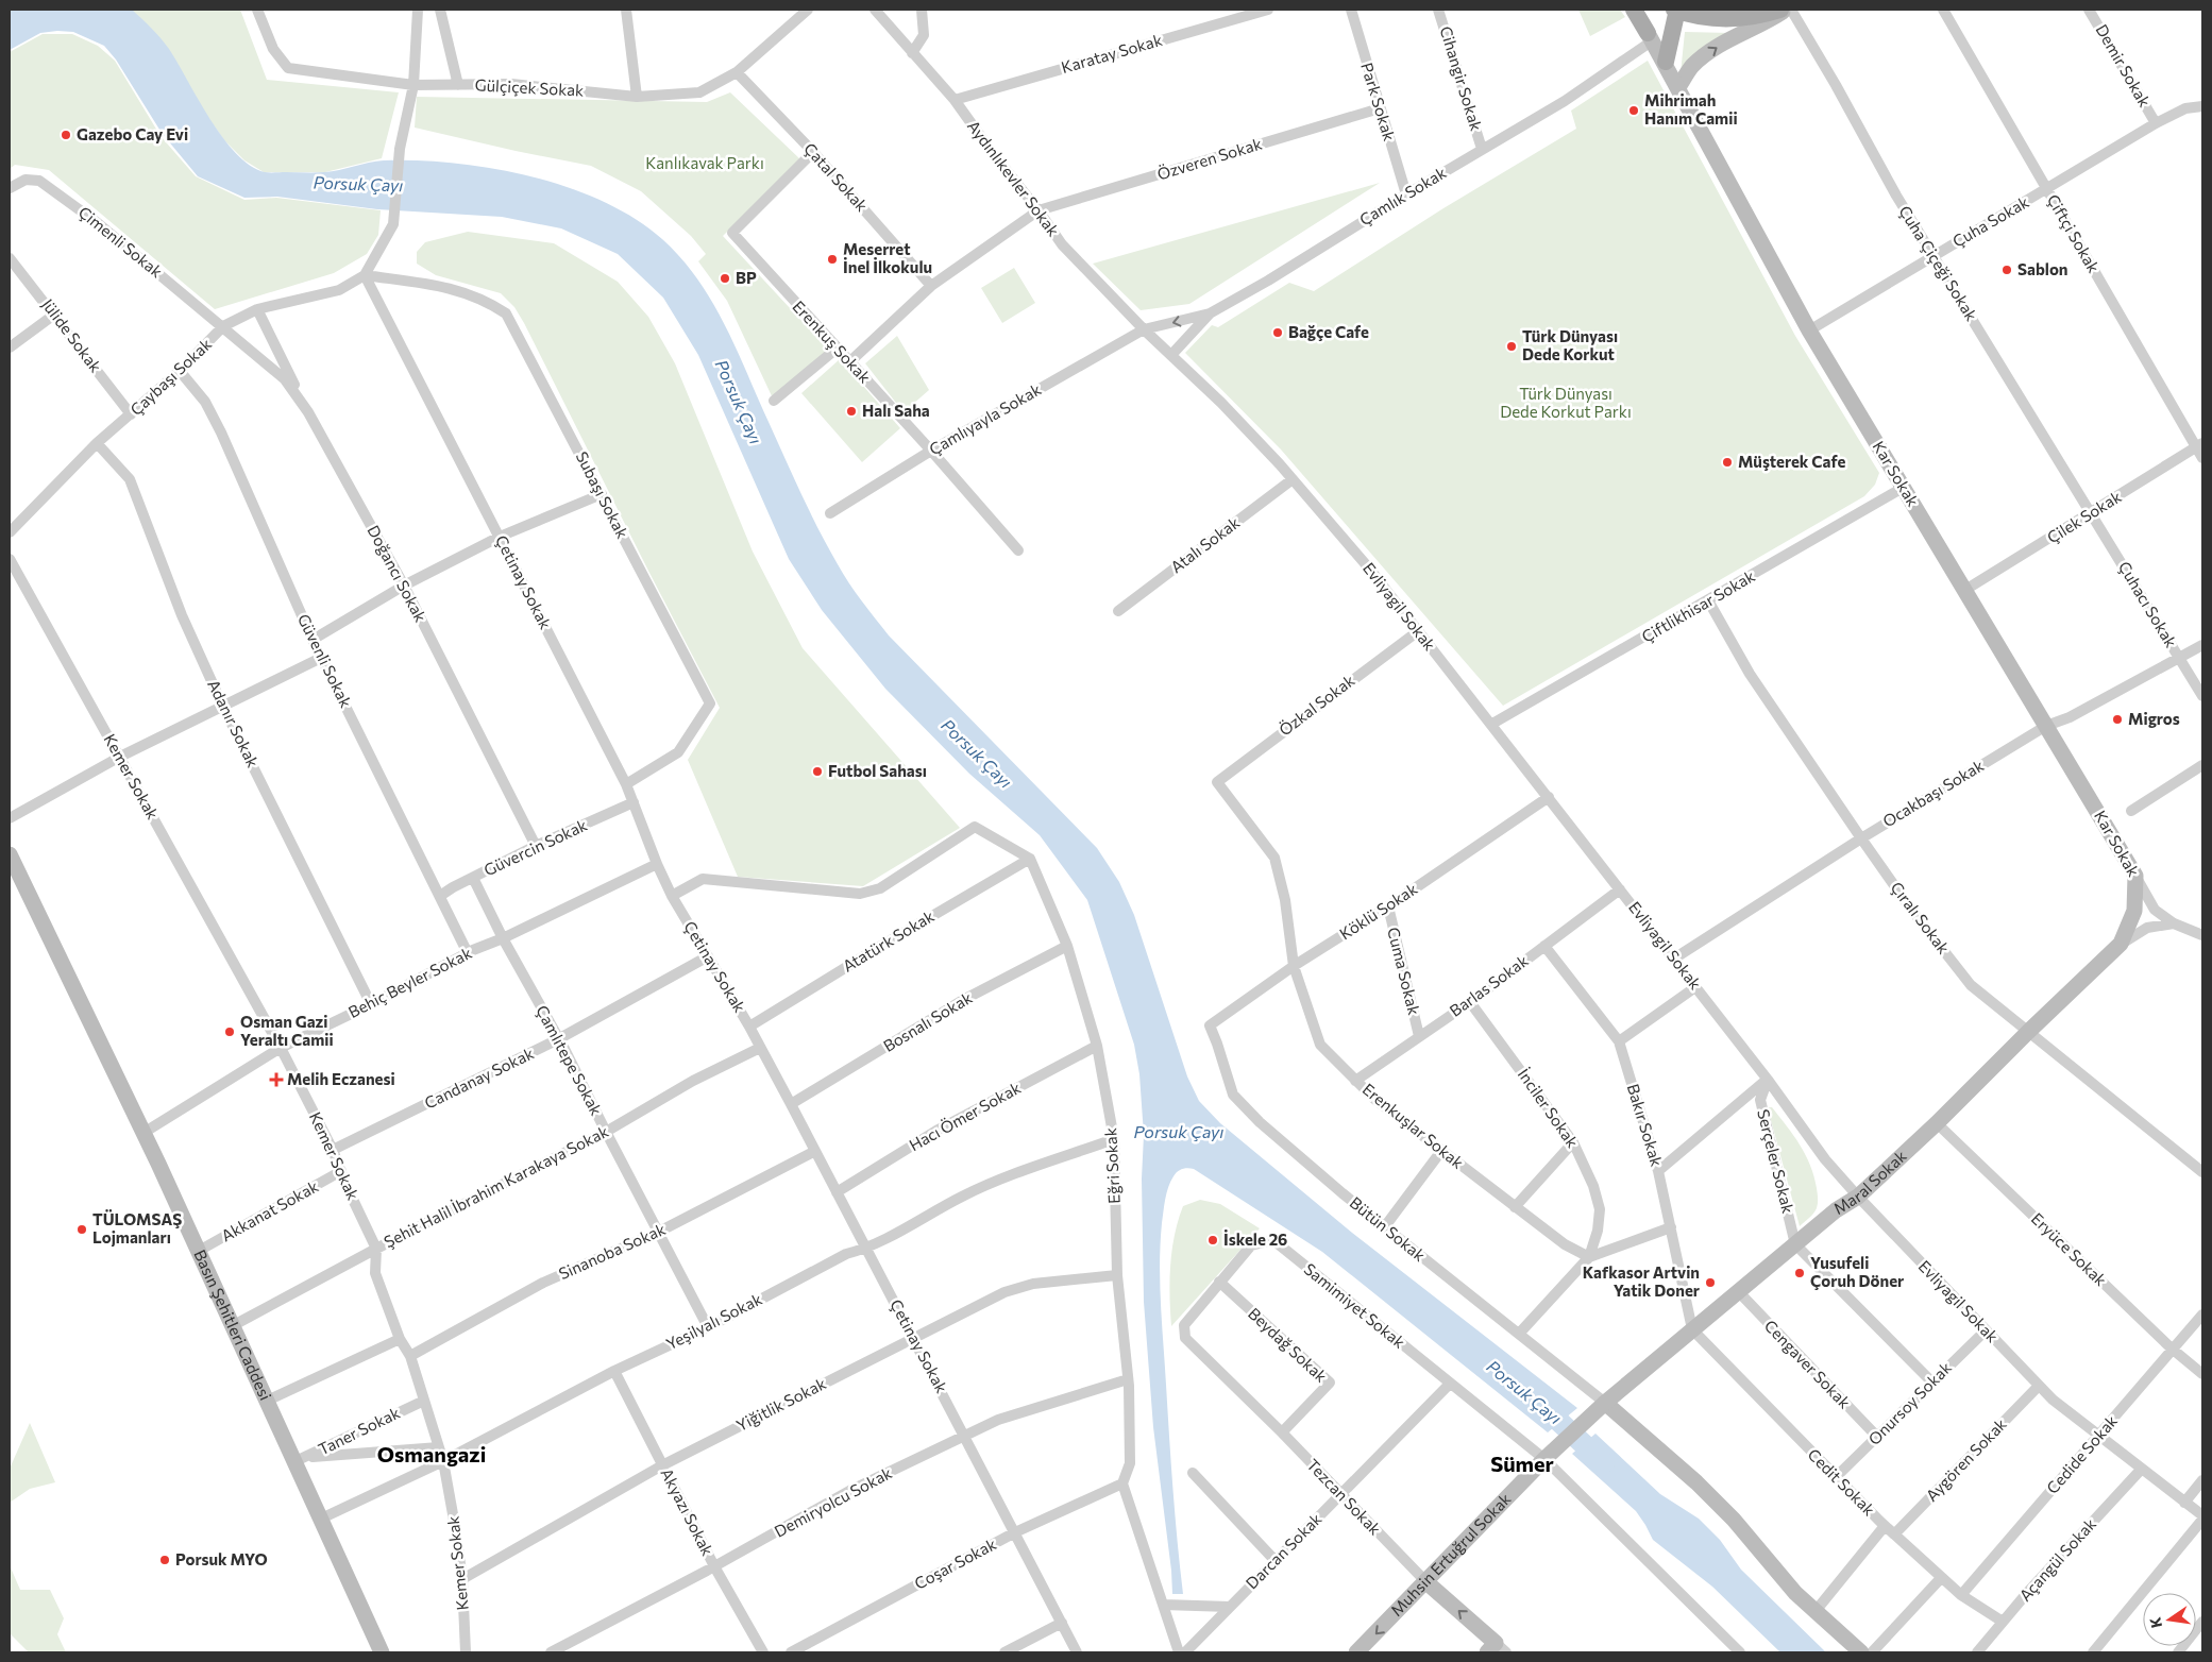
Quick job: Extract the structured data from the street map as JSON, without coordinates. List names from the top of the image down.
{
  "streets": {
    "street": [
      "Karatay Sokak",
      "Demir Sokak",
      "Cihangir Sokak",
      "Gülçiçek Sokak",
      "Park Sokak",
      "Özveren Sokak",
      "Çatal Sokak",
      "Aydınlıkevler Sokak",
      "Çamlık Sokak",
      "Çuha Sokak",
      "Çiftçi Sokak",
      "Çimenli Sokak",
      "Çuha Çiçeği Sokak",
      "Jülide Sokak",
      "Erenkuş Sokak",
      "Çaybaşı Sokak",
      "Çamlıyayla Sokak",
      "Kar Sokak",
      "Subaşı Sokak",
      "Çilek Sokak",
      "Atalı Sokak",
      "Doğancı Sokak",
      "Çetinay Sokak",
      "Çuhacı Sokak",
      "Evliyagil Sokak",
      "Çiftlikhisar Sokak",
      "Güvenli Sokak",
      "Özkal Sokak",
      "Adanır Sokak",
      "Kemer Sokak",
      "Ocakbaşı Sokak",
      "Güvercin Sokak",
      "Köklü Sokak",
      "Çıralı Sokak",
      "Atatürk Sokak",
      "Cuma Sokak",
      "Behiç Beyler Sokak",
      "Barlas Sokak",
      "Bosnalı Sokak",
      "Çamlıtepe Sokak",
      "Candanay Sokak",
      "İnciler Sokak",
      "Hacı Ömer Sokak",
      "Bakır Sokak",
      "Erenkuşlar Sokak",
      "Serçeler Sokak",
      "Eğri Sokak",
      "Maral Sokak",
      "Şehit Halil İbrahim Karakaya Sokak",
      "Akkanat Sokak",
      "Bütün Sokak",
      "Eryüce Sokak",
      "Sinanoba Sokak",
      "Samimiyet Sokak",
      "Yeşilyalı Sokak",
      "Basın Şehitleri Caddesi",
      "Beydağ Sokak",
      "Cengaver Sokak",
      "Onursoy Sokak",
      "Yiğitlik Sokak",
      "Taner Sokak",
      "Cedide Sokak",
      "Aygören Sokak",
      "Cedit Sokak",
      "Tezcan Sokak",
      "Demiryolcu Sokak",
      "Akyazı Sokak",
      "Darcan Sokak",
      "Muhsin Ertuğrul Sokak",
      "Açangül Sokak",
      "Coşar Sokak"
    ]
  },
  "crossings": [
    ["Karatay Sokak", "Aydınlıkevler Sokak"],
    ["Demir Sokak", "Çuha Sokak"],
    ["Cihangir Sokak", "Çamlık Sokak"],
    ["Gülçiçek Sokak", "Çatal Sokak"],
    ["Park Sokak", "Özveren Sokak"],
    ["Park Sokak", "Çamlık Sokak"],
    ["Özveren Sokak", "Çatal Sokak"],
    ["Özveren Sokak", "Aydınlıkevler Sokak"],
    ["Özveren Sokak", "Erenkuş Sokak"],
    ["Çatal Sokak", "Erenkuş Sokak"],
    ["Aydınlıkevler Sokak", "Çamlık Sokak"],
    ["Aydınlıkevler Sokak", "Çamlıyayla Sokak"],
    ["Aydınlıkevler Sokak", "Evliyagil Sokak"],
    ["Çamlık Sokak", "Çamlıyayla Sokak"],
    ["Çamlık Sokak", "Kar Sokak"],
    ["Çuha Sokak", "Çiftçi Sokak"],
    ["Çuha Sokak", "Çuha Çiçeği Sokak"],
    ["Çuha Sokak", "Kar Sokak"],
    ["Çiftçi Sokak", "Çilek Sokak"],
    ["Çimenli Sokak", "Çaybaşı Sokak"],
    ["Çimenli Sokak", "Doğancı Sokak"],
    ["Çuha Çiçeği Sokak", "Çilek Sokak"],
    ["Çuha Çiçeği Sokak", "Çuhacı Sokak"],
    ["Jülide Sokak", "Çaybaşı Sokak"],
    ["Erenkuş Sokak", "Çamlıyayla Sokak"],
    ["Çaybaşı Sokak", "Subaşı Sokak"],
    ["Çaybaşı Sokak", "Doğancı Sokak"],
    ["Çaybaşı Sokak", "Çetinay Sokak"],
    ["Çaybaşı Sokak", "Güvenli Sokak"],
    ["Çaybaşı Sokak", "Adanır Sokak"],
    ["Kar Sokak", "Çilek Sokak"],
    ["Kar Sokak", "Çiftlikhisar Sokak"],
    ["Kar Sokak", "Ocakbaşı Sokak"],
    ["Subaşı Sokak", "Çetinay Sokak"],
    ["Çilek Sokak", "Çuhacı Sokak"],
    ["Atalı Sokak", "Evliyagil Sokak"],
    ["Doğancı Sokak", "Güvercin Sokak"],
    ["Çetinay Sokak", "Güvercin Sokak"],
    ["Çetinay Sokak", "Atatürk Sokak"],
    ["Çetinay Sokak", "Behiç Beyler Sokak"],
    ["Çetinay Sokak", "Bosnalı Sokak"],
    ["Çetinay Sokak", "Candanay Sokak"],
    ["Çetinay Sokak", "Hacı Ömer Sokak"],
    ["Çetinay Sokak", "Şehit Halil İbrahim Karakaya Sokak"],
    ["Çetinay Sokak", "Sinanoba Sokak"],
    ["Çetinay Sokak", "Yeşilyalı Sokak"],
    ["Çetinay Sokak", "Yiğitlik Sokak"],
    ["Çetinay Sokak", "Demiryolcu Sokak"],
    ["Çetinay Sokak", "Coşar Sokak"],
    ["Çuhacı Sokak", "Ocakbaşı Sokak"],
    ["Evliyagil Sokak", "Çiftlikhisar Sokak"],
    ["Evliyagil Sokak", "Özkal Sokak"],
    ["Evliyagil Sokak", "Ocakbaşı Sokak"],
    ["Evliyagil Sokak", "Köklü Sokak"],
    ["Evliyagil Sokak", "Barlas Sokak"],
    ["Evliyagil Sokak", "Serçeler Sokak"],
    ["Evliyagil Sokak", "Maral Sokak"],
    ["Evliyagil Sokak", "Onursoy Sokak"],
    ["Evliyagil Sokak", "Cedide Sokak"],
    ["Evliyagil Sokak", "Aygören Sokak"],
    ["Evliyagil Sokak", "Açangül Sokak"],
    ["Çiftlikhisar Sokak", "Çıralı Sokak"],
    ["Güvenli Sokak", "Güvercin Sokak"],
    ["Güvenli Sokak", "Behiç Beyler Sokak"],
    ["Özkal Sokak", "Erenkuşlar Sokak"],
    ["Adanır Sokak", "Behiç Beyler Sokak"],
    ["Kemer Sokak", "Behiç Beyler Sokak"],
    ["Kemer Sokak", "Candanay Sokak"],
    ["Kemer Sokak", "Şehit Halil İbrahim Karakaya Sokak"],
    ["Kemer Sokak", "Akkanat Sokak"],
    ["Kemer Sokak", "Sinanoba Sokak"],
    ["Kemer Sokak", "Yeşilyalı Sokak"],
    ["Kemer Sokak", "Yiğitlik Sokak"],
    ["Kemer Sokak", "Taner Sokak"],
    ["Ocakbaşı Sokak", "Çıralı Sokak"],
    ["Güvercin Sokak", "Çamlıtepe Sokak"],
    ["Köklü Sokak", "Cuma Sokak"],
    ["Köklü Sokak", "Erenkuşlar Sokak"],
    ["Köklü Sokak", "Bütün Sokak"],
    ["Çıralı Sokak", "Maral Sokak"],
    ["Atatürk Sokak", "Eğri Sokak"],
    ["Cuma Sokak", "Barlas Sokak"],
    ["Behiç Beyler Sokak", "Çamlıtepe Sokak"],
    ["Behiç Beyler Sokak", "Basın Şehitleri Caddesi"],
    ["Barlas Sokak", "İnciler Sokak"],
    ["Barlas Sokak", "Bakır Sokak"],
    ["Barlas Sokak", "Erenkuşlar Sokak"],
    ["Bosnalı Sokak", "Eğri Sokak"],
    ["Çamlıtepe Sokak", "Candanay Sokak"],
    ["Çamlıtepe Sokak", "Şehit Halil İbrahim Karakaya Sokak"],
    ["Çamlıtepe Sokak", "Sinanoba Sokak"],
    ["Çamlıtepe Sokak", "Yeşilyalı Sokak"],
    ["İnciler Sokak", "Erenkuşlar Sokak"],
    ["Hacı Ömer Sokak", "Eğri Sokak"],
    ["Bakır Sokak", "Maral Sokak"],
    ["Bakır Sokak", "Cedit Sokak"],
    ["Serçeler Sokak", "Maral Sokak"],
    ["Eğri Sokak", "Yeşilyalı Sokak"],
    ["Eğri Sokak", "Yiğitlik Sokak"],
    ["Eğri Sokak", "Demiryolcu Sokak"],
    ["Eğri Sokak", "Coşar Sokak"],
    ["Maral Sokak", "Bütün Sokak"],
    ["Maral Sokak", "Eryüce Sokak"],
    ["Maral Sokak", "Cengaver Sokak"],
    ["Maral Sokak", "Cedit Sokak"],
    ["Maral Sokak", "Muhsin Ertuğrul Sokak"],
    ["Şehit Halil İbrahim Karakaya Sokak", "Basın Şehitleri Caddesi"],
    ["Akkanat Sokak", "Basın Şehitleri Caddesi"],
    ["Eryüce Sokak", "Cedide Sokak"],
    ["Samimiyet Sokak", "Beydağ Sokak"],
    ["Samimiyet Sokak", "Tezcan Sokak"],
    ["Samimiyet Sokak", "Darcan Sokak"],
    ["Samimiyet Sokak", "Muhsin Ertuğrul Sokak"],
    ["Yeşilyalı Sokak", "Basın Şehitleri Caddesi"],
    ["Yeşilyalı Sokak", "Akyazı Sokak"],
    ["Basın Şehitleri Caddesi", "Taner Sokak"],
    ["Beydağ Sokak", "Tezcan Sokak"],
    ["Cengaver Sokak", "Onursoy Sokak"],
    ["Onursoy Sokak", "Cedit Sokak"],
    ["Yiğitlik Sokak", "Akyazı Sokak"],
    ["Cedide Sokak", "Cedit Sokak"],
    ["Aygören Sokak", "Cedit Sokak"],
    ["Cedit Sokak", "Açangül Sokak"],
    ["Tezcan Sokak", "Darcan Sokak"],
    ["Tezcan Sokak", "Muhsin Ertuğrul Sokak"],
    ["Demiryolcu Sokak", "Akyazı Sokak"]
  ],
  "districts": ["Osmangazi", "Sümer"],
  "water": ["Porsuk Çayı"],
  "parks": ["Kanlıkavak Parkı", "Türk Dünyası Dede Korkut Parkı"],
  "places": {
    "other": [
      "Mihrimah Hanım Camii",
      "Gazebo Cay Evi",
      "Meserret İnel İlkokulu",
      "Sablon",
      "BP",
      "Bağçe Cafe",
      "Türk Dünyası Dede Korkut",
      "Halı Saha",
      "Müşterek Cafe",
      "Migros",
      "Futbol Sahası",
      "Osman Gazi Yeraltı Camii",
      "TÜLOMSAŞ Lojmanları",
      "İskele 26",
      "Yusufeli Çoruh Döner",
      "Kafkasor Artvin Yatik Doner",
      "Porsuk MYO"
    ],
    "health": ["Melih Eczanesi"]
  },
  "north": "left"
}
